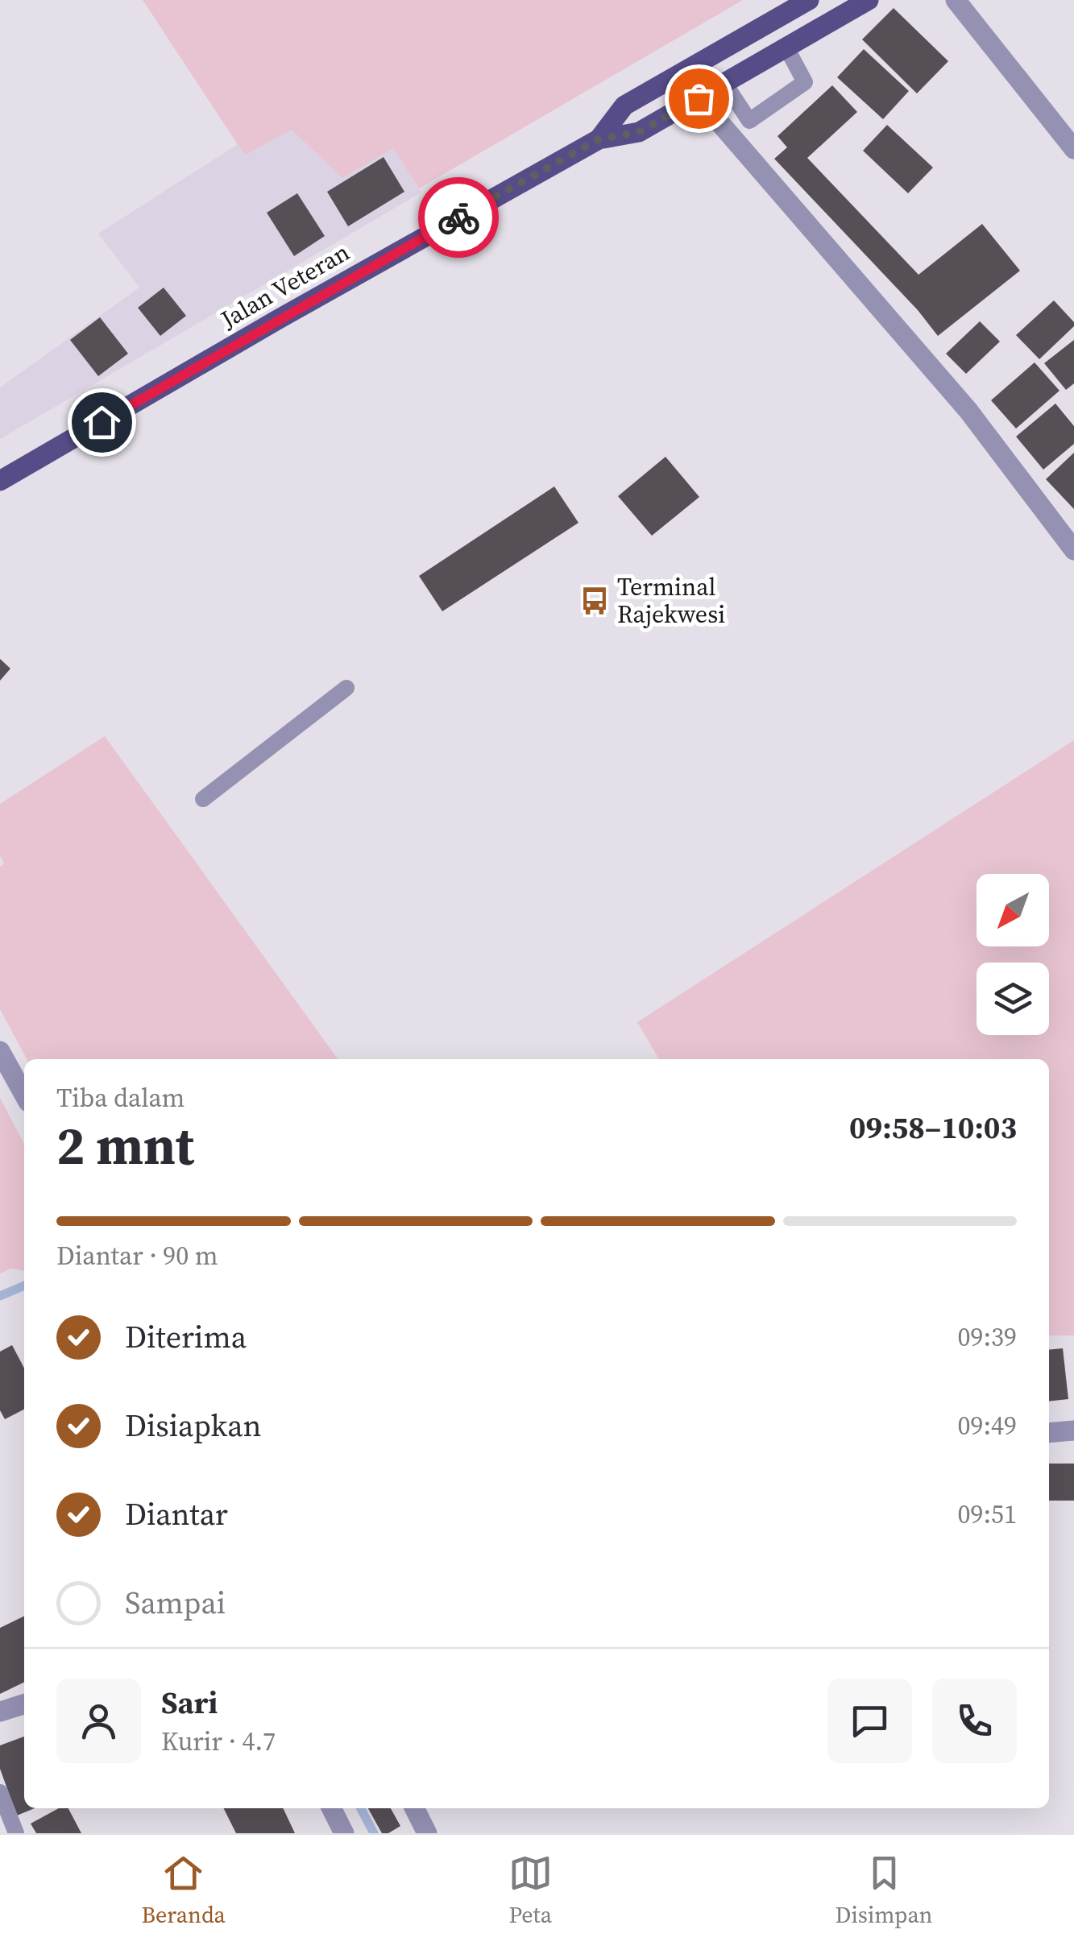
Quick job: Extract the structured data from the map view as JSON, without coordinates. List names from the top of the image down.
{
  "streets": {
    "main road": ["Jalan Veteran"]
  },
  "places": {
    "bus stop": ["Terminal Rajekwesi"]
  },
  "north": "bottom left",
  "page": {
    "heading": ["2 mnt", "Tiba dalam", "09:58–10:03"],
    "panel": ["Sari", "Kurir · 4.7"],
    "bar": "Diantar · 90 m",
    "list": [
      ["Diterima", "09:39"],
      ["Disiapkan", "09:49"],
      ["Diantar", "09:51"],
      "Sampai"
    ],
    "tabs": ["Beranda", "Peta", "Disimpan"]
  }
}
